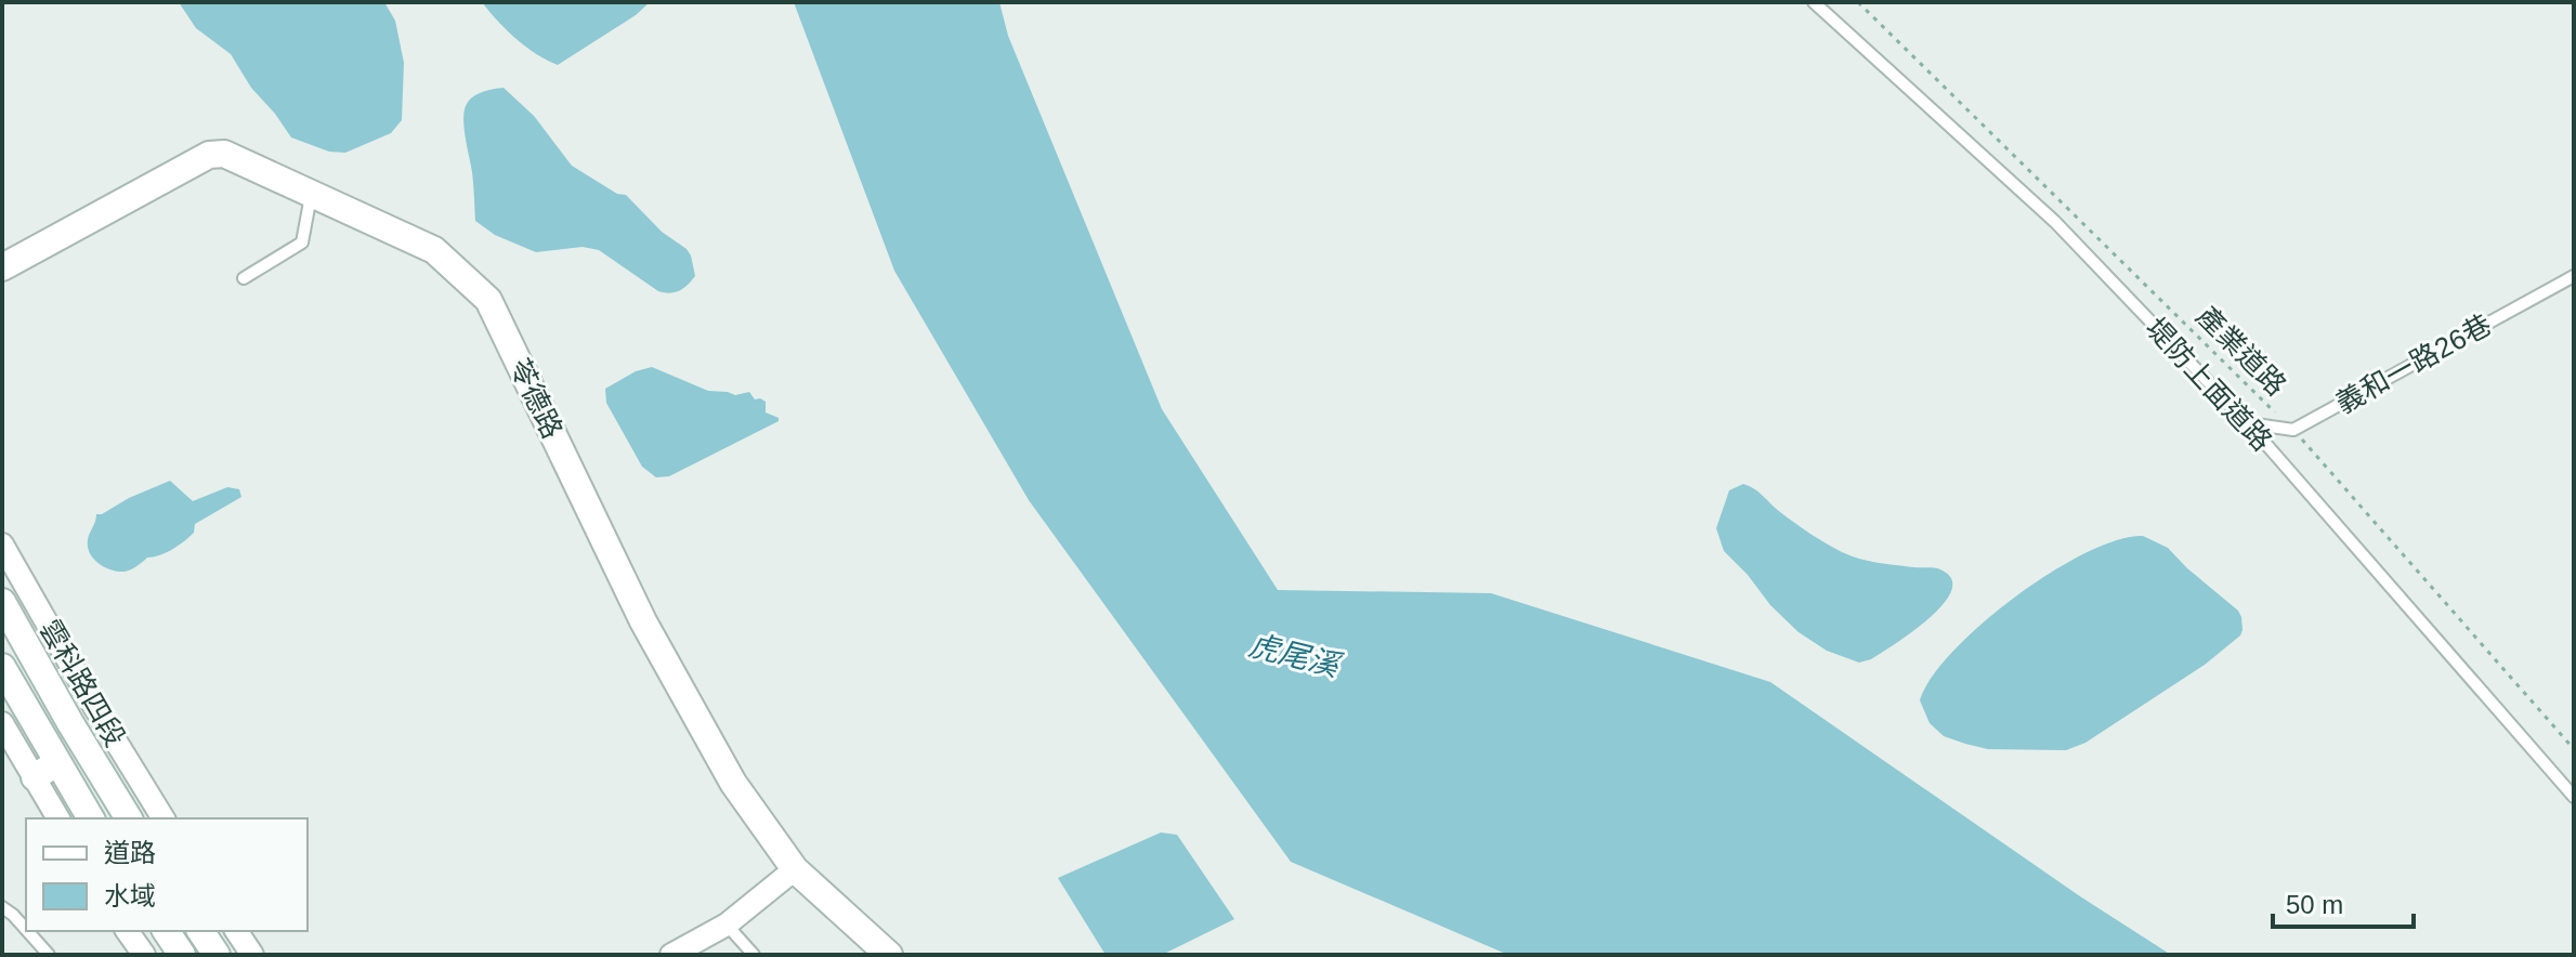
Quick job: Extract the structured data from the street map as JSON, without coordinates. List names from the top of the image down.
{
  "streets": {
    "street": ["苓德路", "雲科路四段"],
    "lane": ["義和一路26巷", "堤防上面道路"],
    "path": ["產業道路"]
  },
  "crossings": [
    ["產業道路", "義和一路26巷"]
  ],
  "water": ["虎尾溪"],
  "legend": ["道路", "水域"],
  "scale_bar": "50 m"
}
